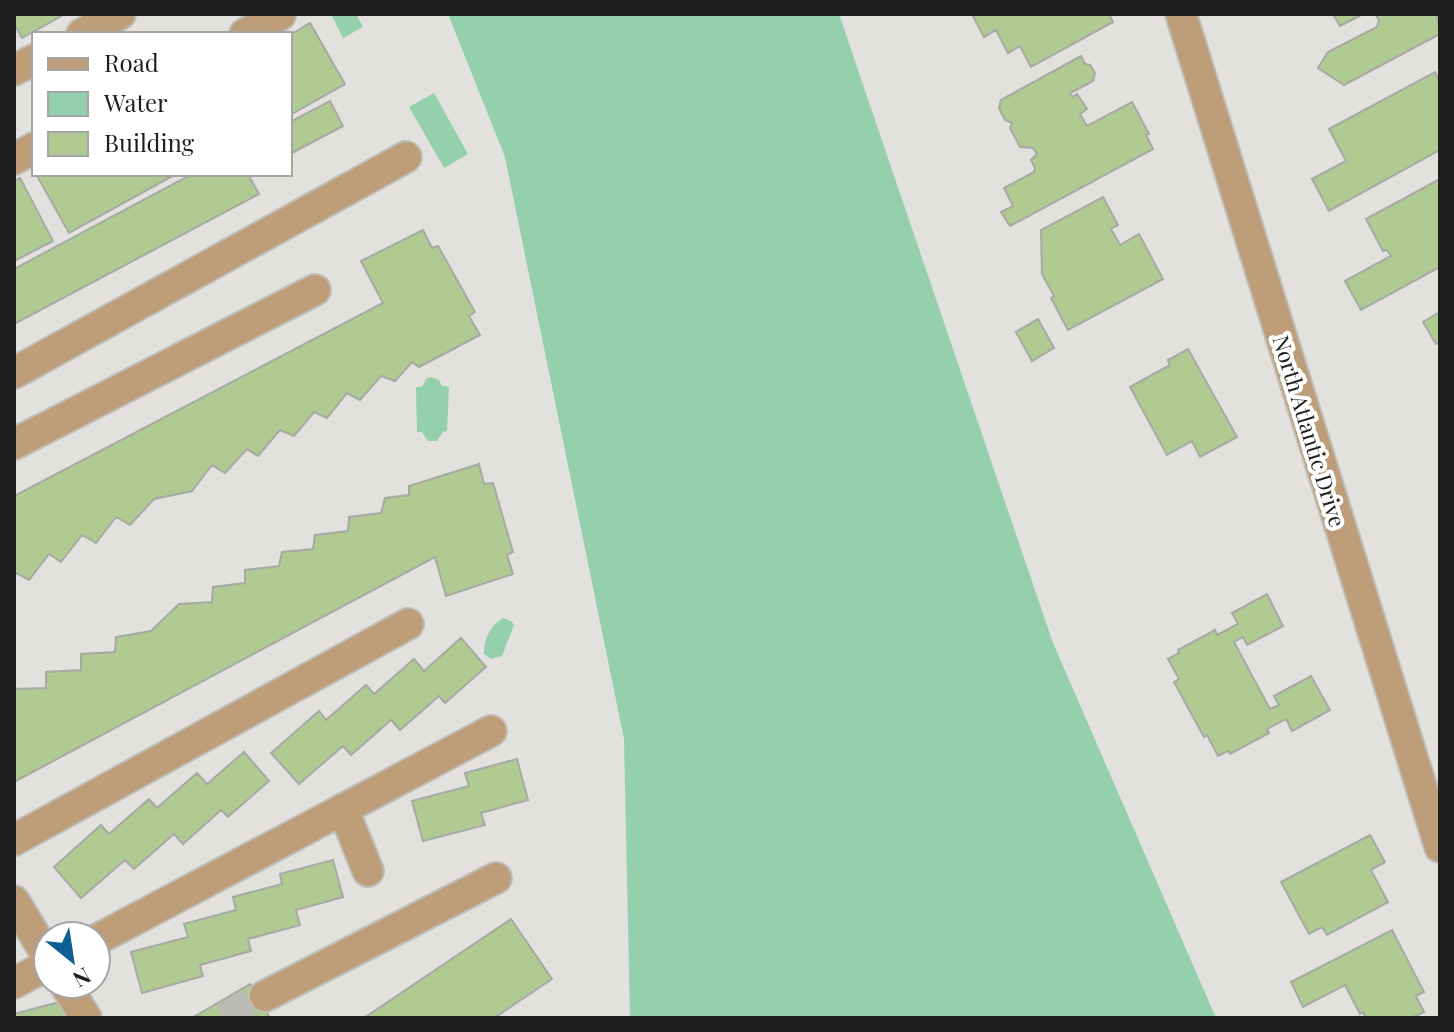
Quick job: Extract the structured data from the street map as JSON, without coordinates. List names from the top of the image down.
{
  "streets": {
    "street": ["North Atlantic Drive"]
  },
  "legend": ["Road", "Water", "Building"],
  "north": "bottom right"
}
